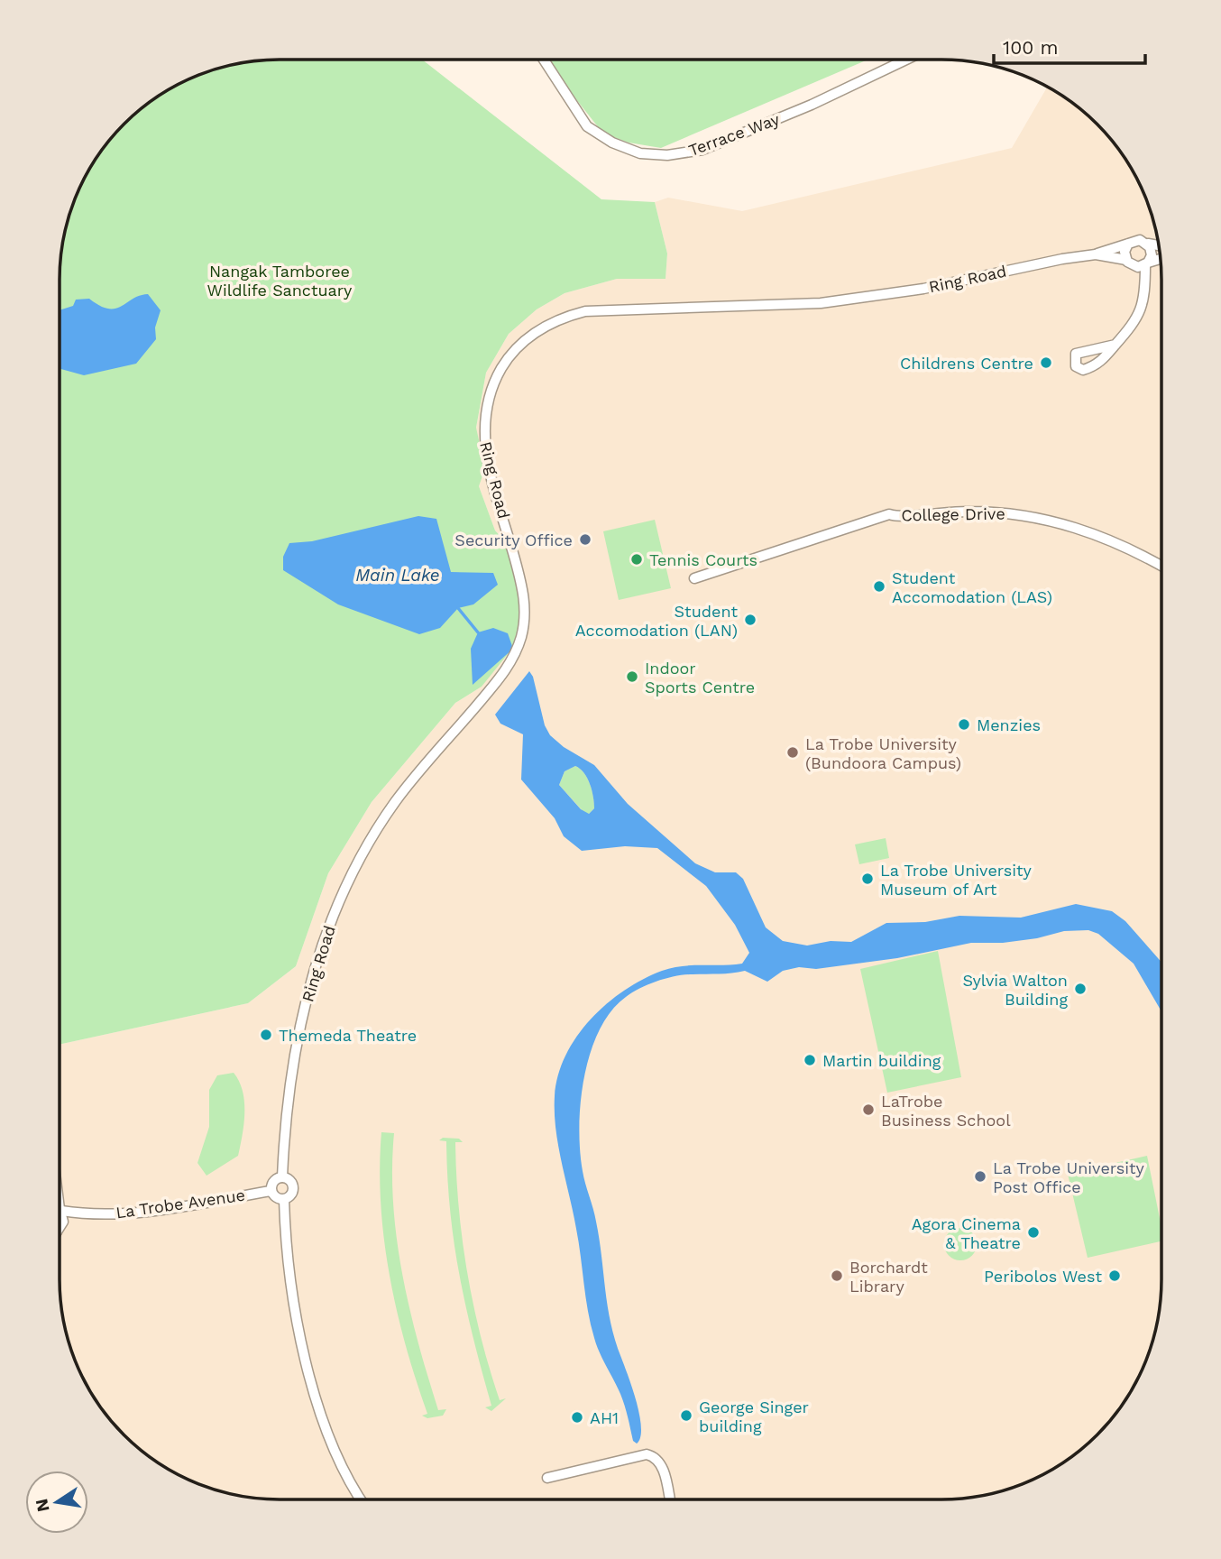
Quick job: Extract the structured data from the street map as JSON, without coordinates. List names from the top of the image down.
{
  "streets": {
    "street": [
      "Terrace Way",
      "Ring Road",
      "College Drive",
      "La Trobe Avenue"
    ]
  },
  "crossings": [
    ["Ring Road", "La Trobe Avenue"]
  ],
  "water": ["Main Lake"],
  "parks": ["Nangak Tamboree Wildlife Sanctuary"],
  "places": [
    "Childrens Centre",
    "Security Office",
    "Tennis Courts",
    "Student Accomodation (LAS)",
    "Student Accomodation (LAN)",
    "Indoor Sports Centre",
    "Menzies",
    "La Trobe University (Bundoora Campus)",
    "La Trobe University Museum of Art",
    "Sylvia Walton Building",
    "Themeda Theatre",
    "Martin building",
    "LaTrobe Business School",
    "La Trobe University Post Office",
    "Agora Cinema & Theatre",
    "Borchardt Library",
    "Peribolos West",
    "George Singer building",
    "AH1"
  ],
  "scale_bar": "100 m",
  "north": "left"
}
